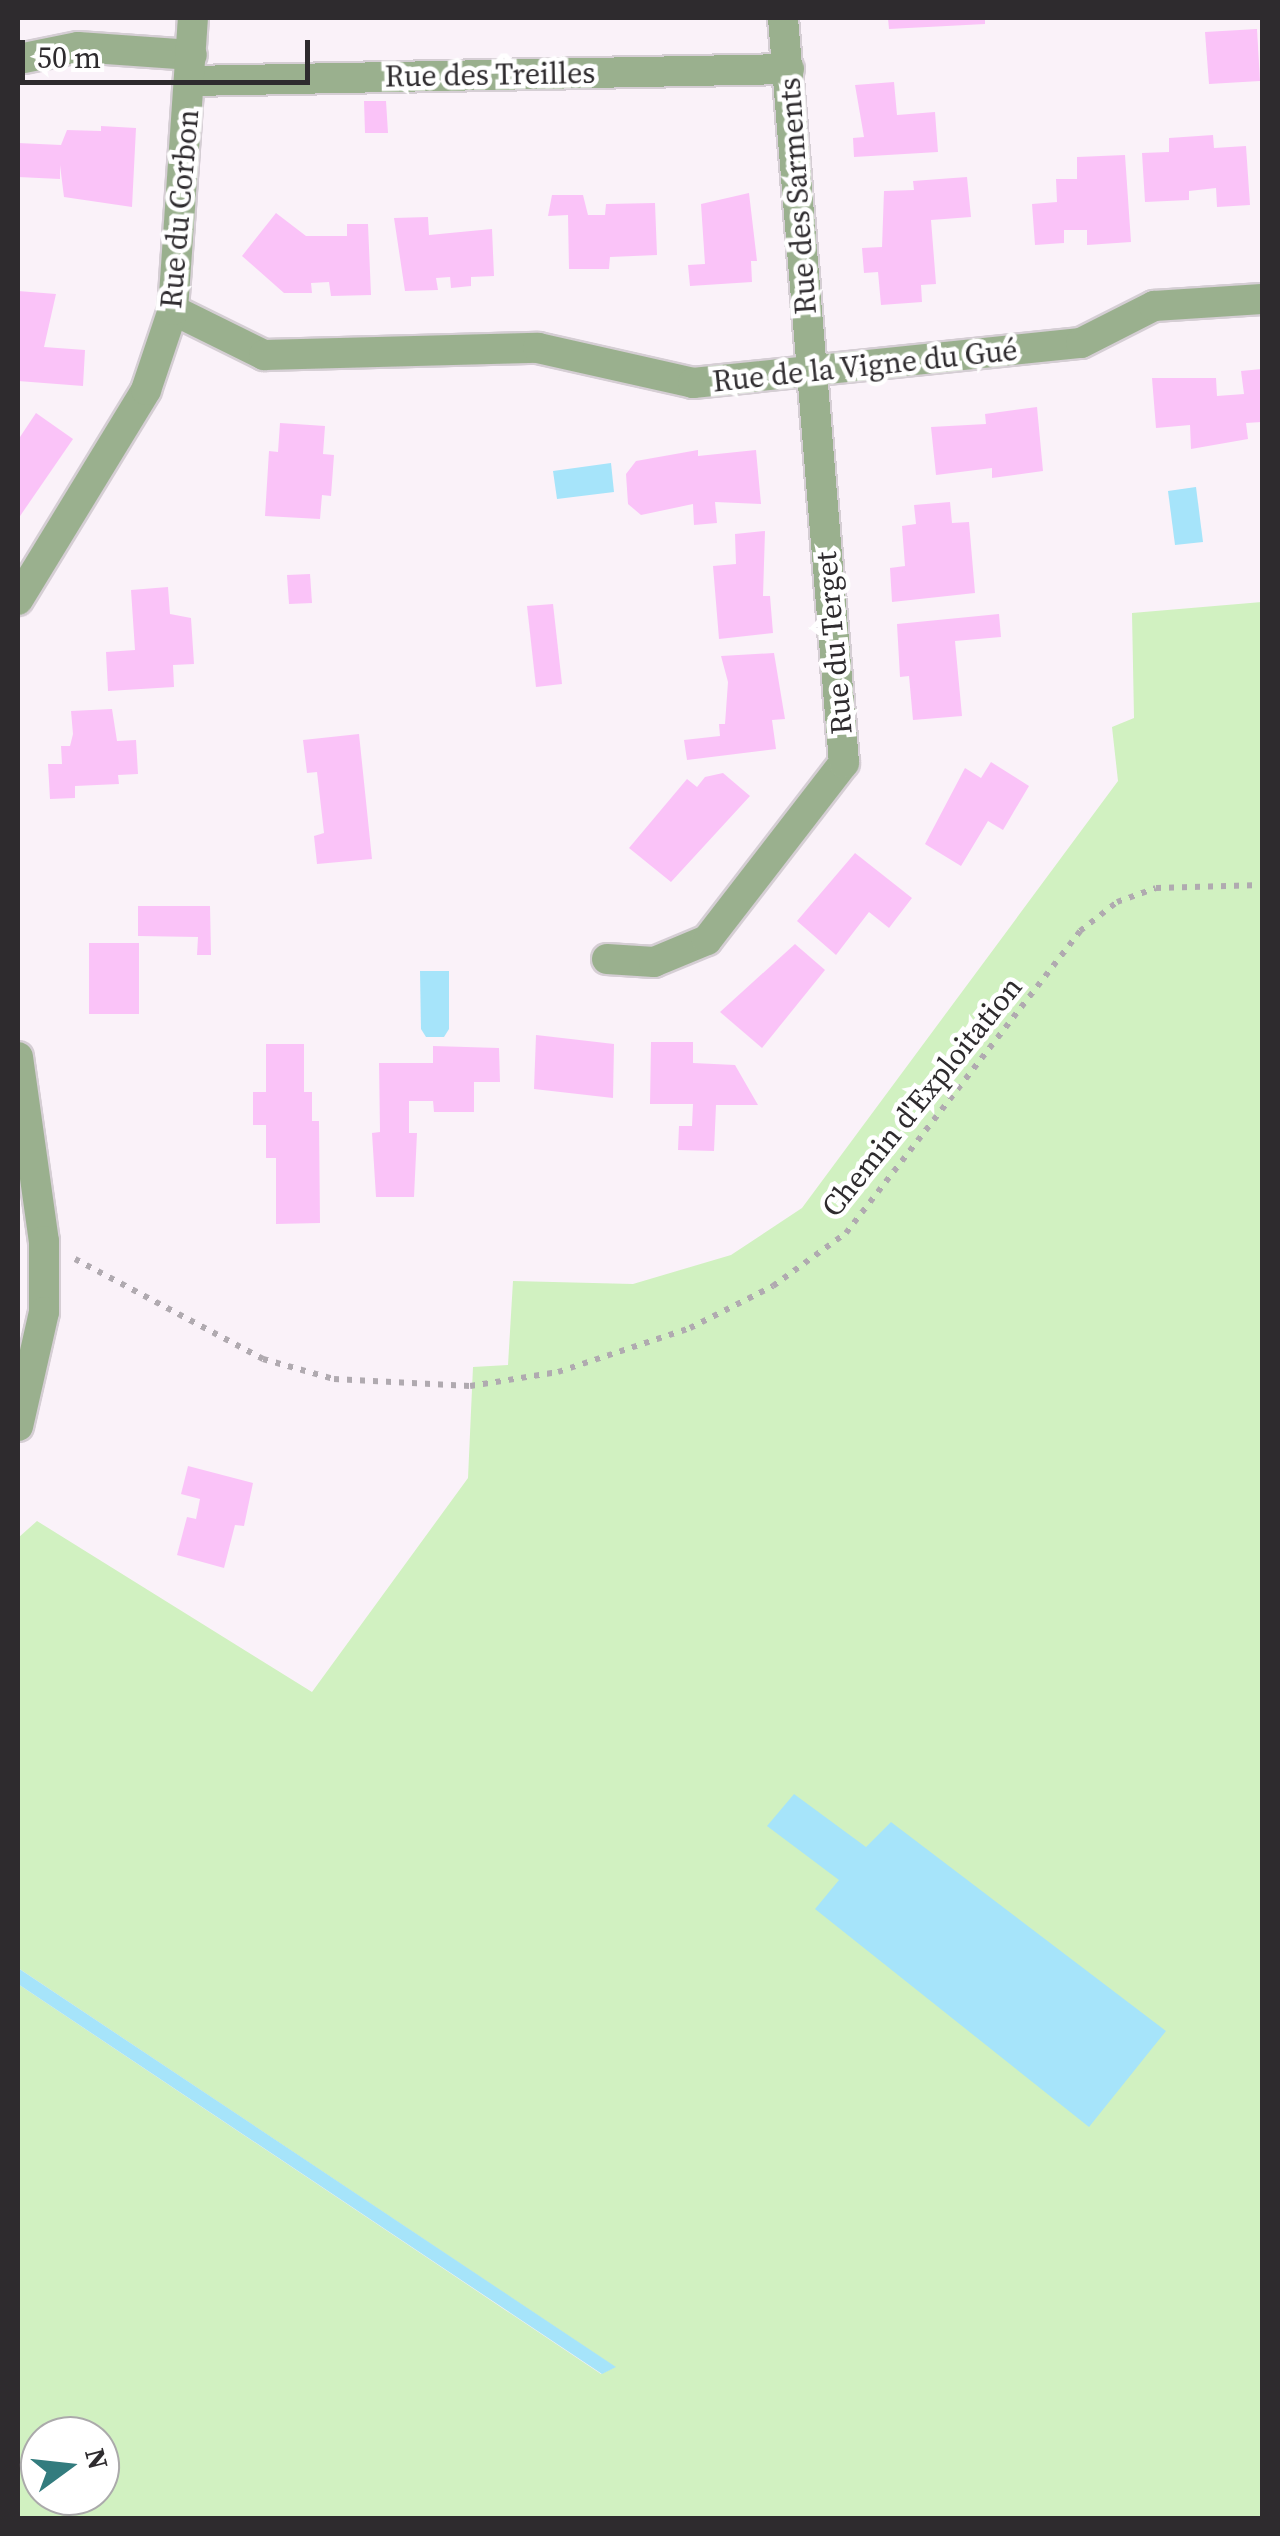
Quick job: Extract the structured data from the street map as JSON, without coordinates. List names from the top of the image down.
{
  "streets": {
    "street": [
      "Rue des Treilles",
      "Rue des Sarments",
      "Rue du Corbon",
      "Rue de la Vigne du Gué",
      "Rue du Terget"
    ],
    "path": ["Chemin d'Exploitation"]
  },
  "crossings": [
    ["Rue des Treilles", "Rue des Sarments"],
    ["Rue des Treilles", "Rue du Corbon"],
    ["Rue des Sarments", "Rue de la Vigne du Gué"],
    ["Rue des Sarments", "Rue du Terget"],
    ["Rue du Corbon", "Rue de la Vigne du Gué"],
    ["Rue de la Vigne du Gué", "Rue du Terget"]
  ],
  "scale_bar": "50 m",
  "north": "right"
}
